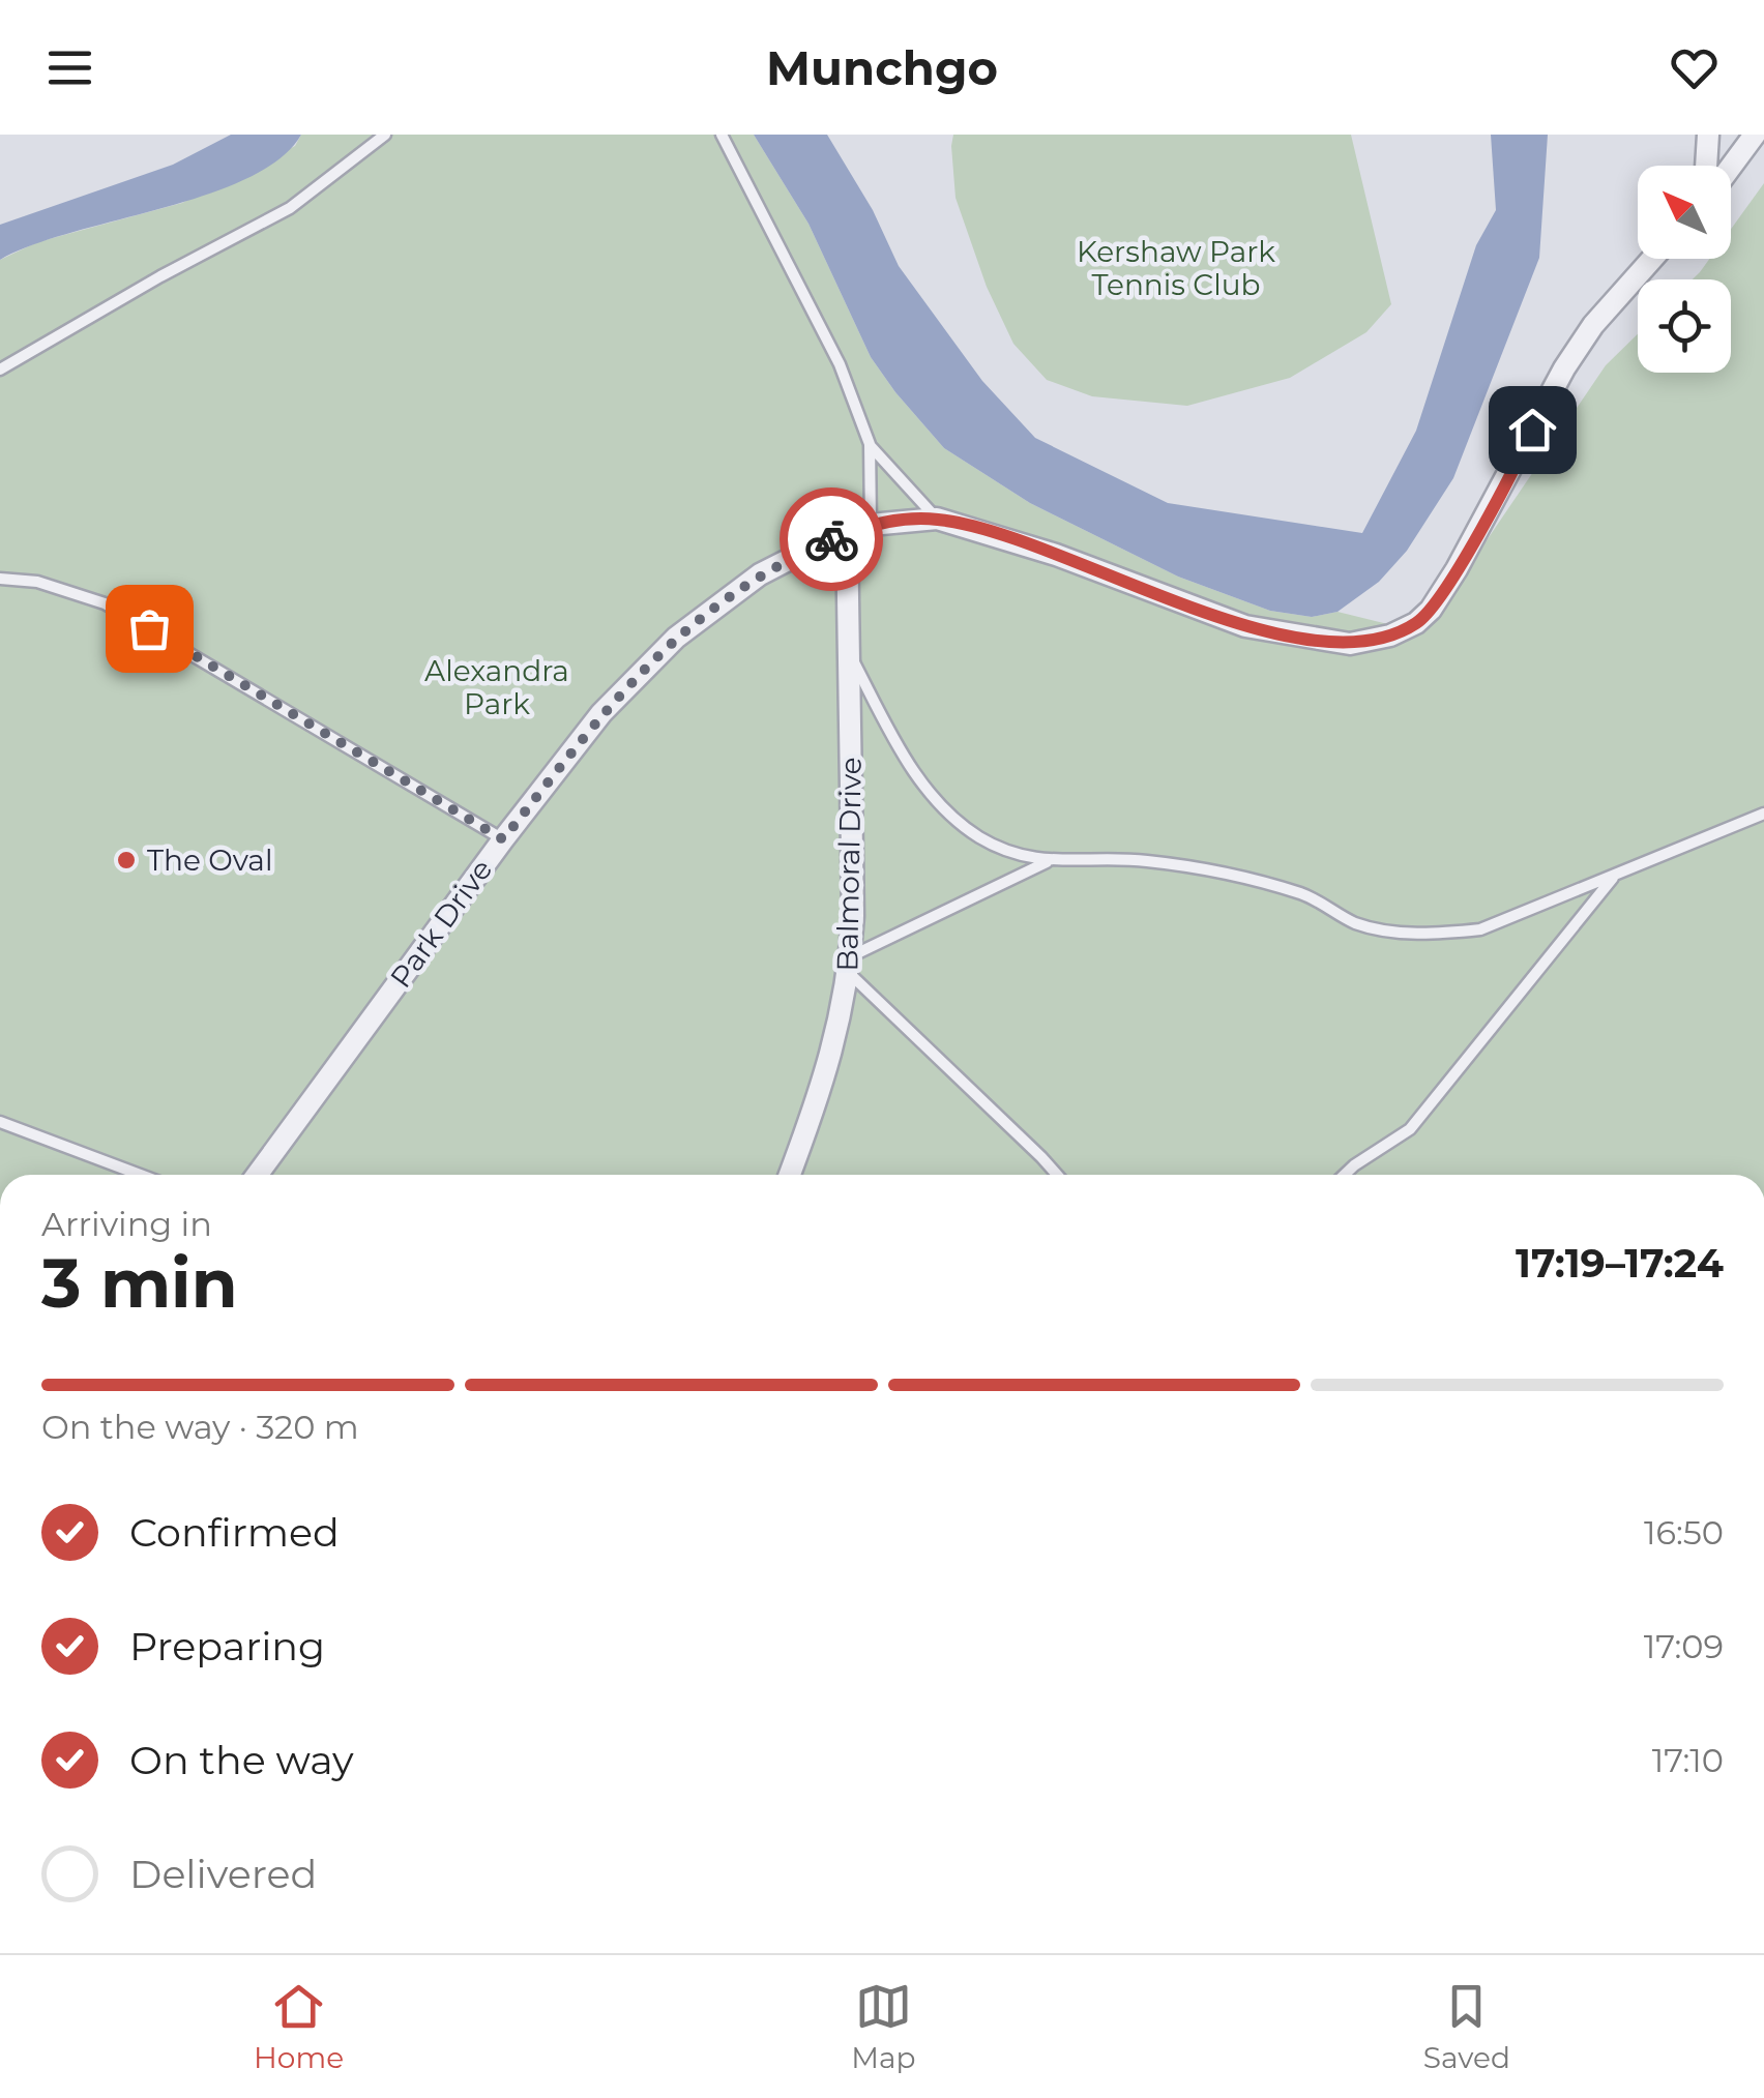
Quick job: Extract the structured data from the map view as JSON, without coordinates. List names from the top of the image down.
{
  "streets": {
    "street": ["Balmoral Drive", "Park Drive"]
  },
  "crossings": [
    ["Balmoral Drive", "Park Drive"]
  ],
  "parks": ["Kershaw Park Tennis Club", "Alexandra Park"],
  "places": ["The Oval"],
  "north": "top left",
  "page": {
    "header": "Munchgo",
    "heading": ["3 min", "Arriving in", "17:19–17:24"],
    "bar": "On the way · 320 m",
    "list": [
      ["Confirmed", "16:50"],
      ["Preparing", "17:09"],
      ["On the way", "17:10"],
      "Delivered"
    ],
    "tabs": ["Home", "Map", "Saved"]
  }
}
